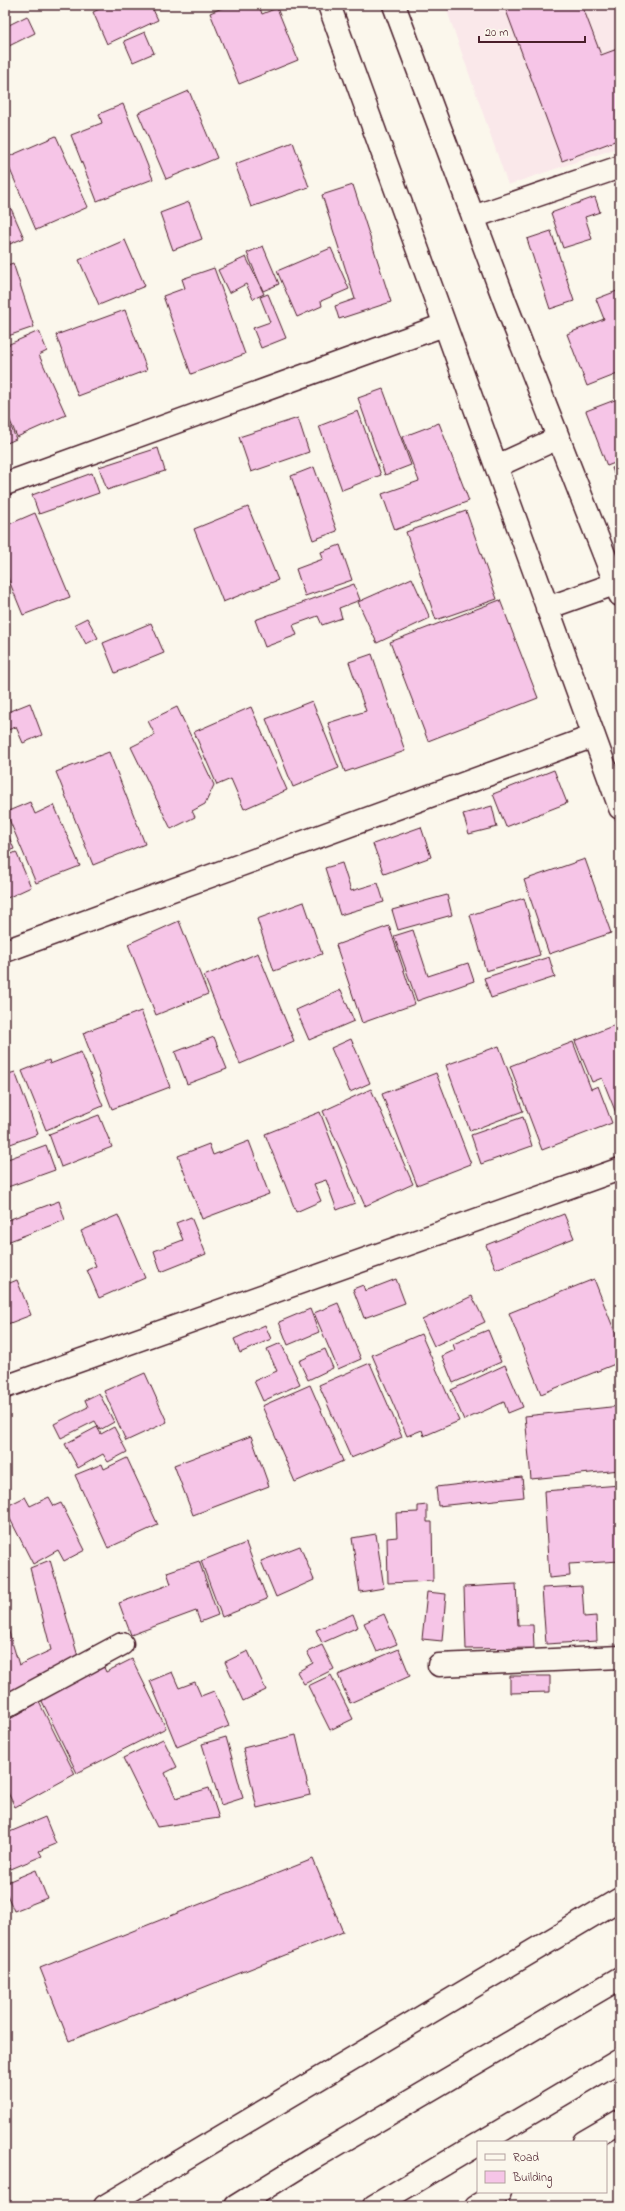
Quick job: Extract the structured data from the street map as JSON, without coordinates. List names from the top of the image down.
{
  "legend": ["Road", "Building"],
  "scale_bar": "20 m"
}
